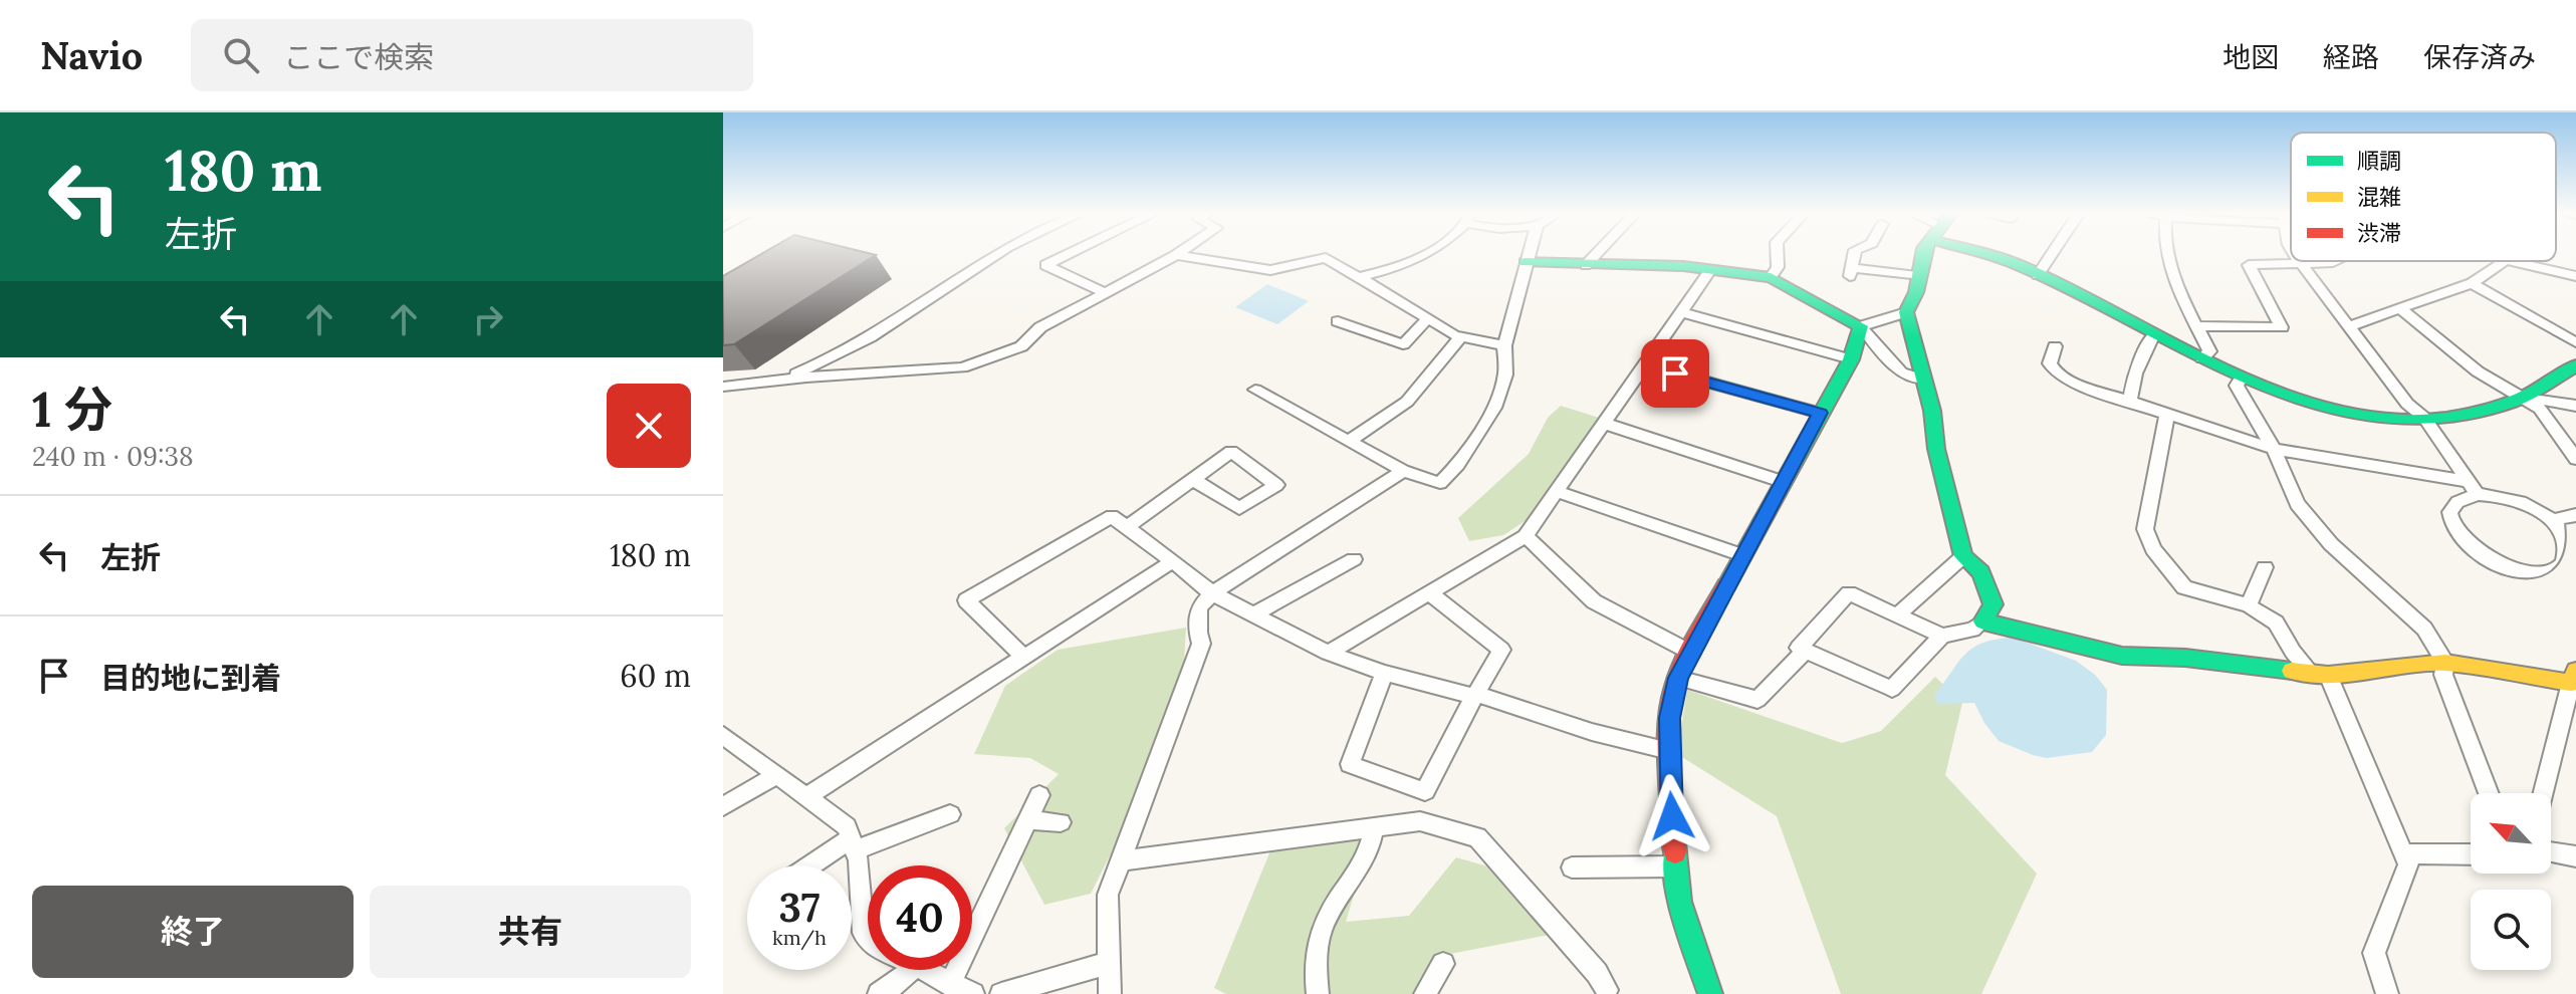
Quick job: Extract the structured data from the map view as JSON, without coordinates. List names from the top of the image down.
{
  "legend": ["順調", "混雑", "渋滞"],
  "north": "top left",
  "page": {
    "header": "Navio",
    "search": "ここで検索",
    "nav": ["地図", "経路", "保存済み"],
    "turn": ["180 m", "左折"],
    "heading": ["1 分", "240 m · 09:38"],
    "list": [
      {
        "name": "左折",
        "value": "180 m"
      },
      {
        "name": "目的地に到着",
        "value": "60 m"
      }
    ],
    "speed": "37 km/h",
    "limit": "40",
    "buttons": ["終了", "共有"]
  }
}
